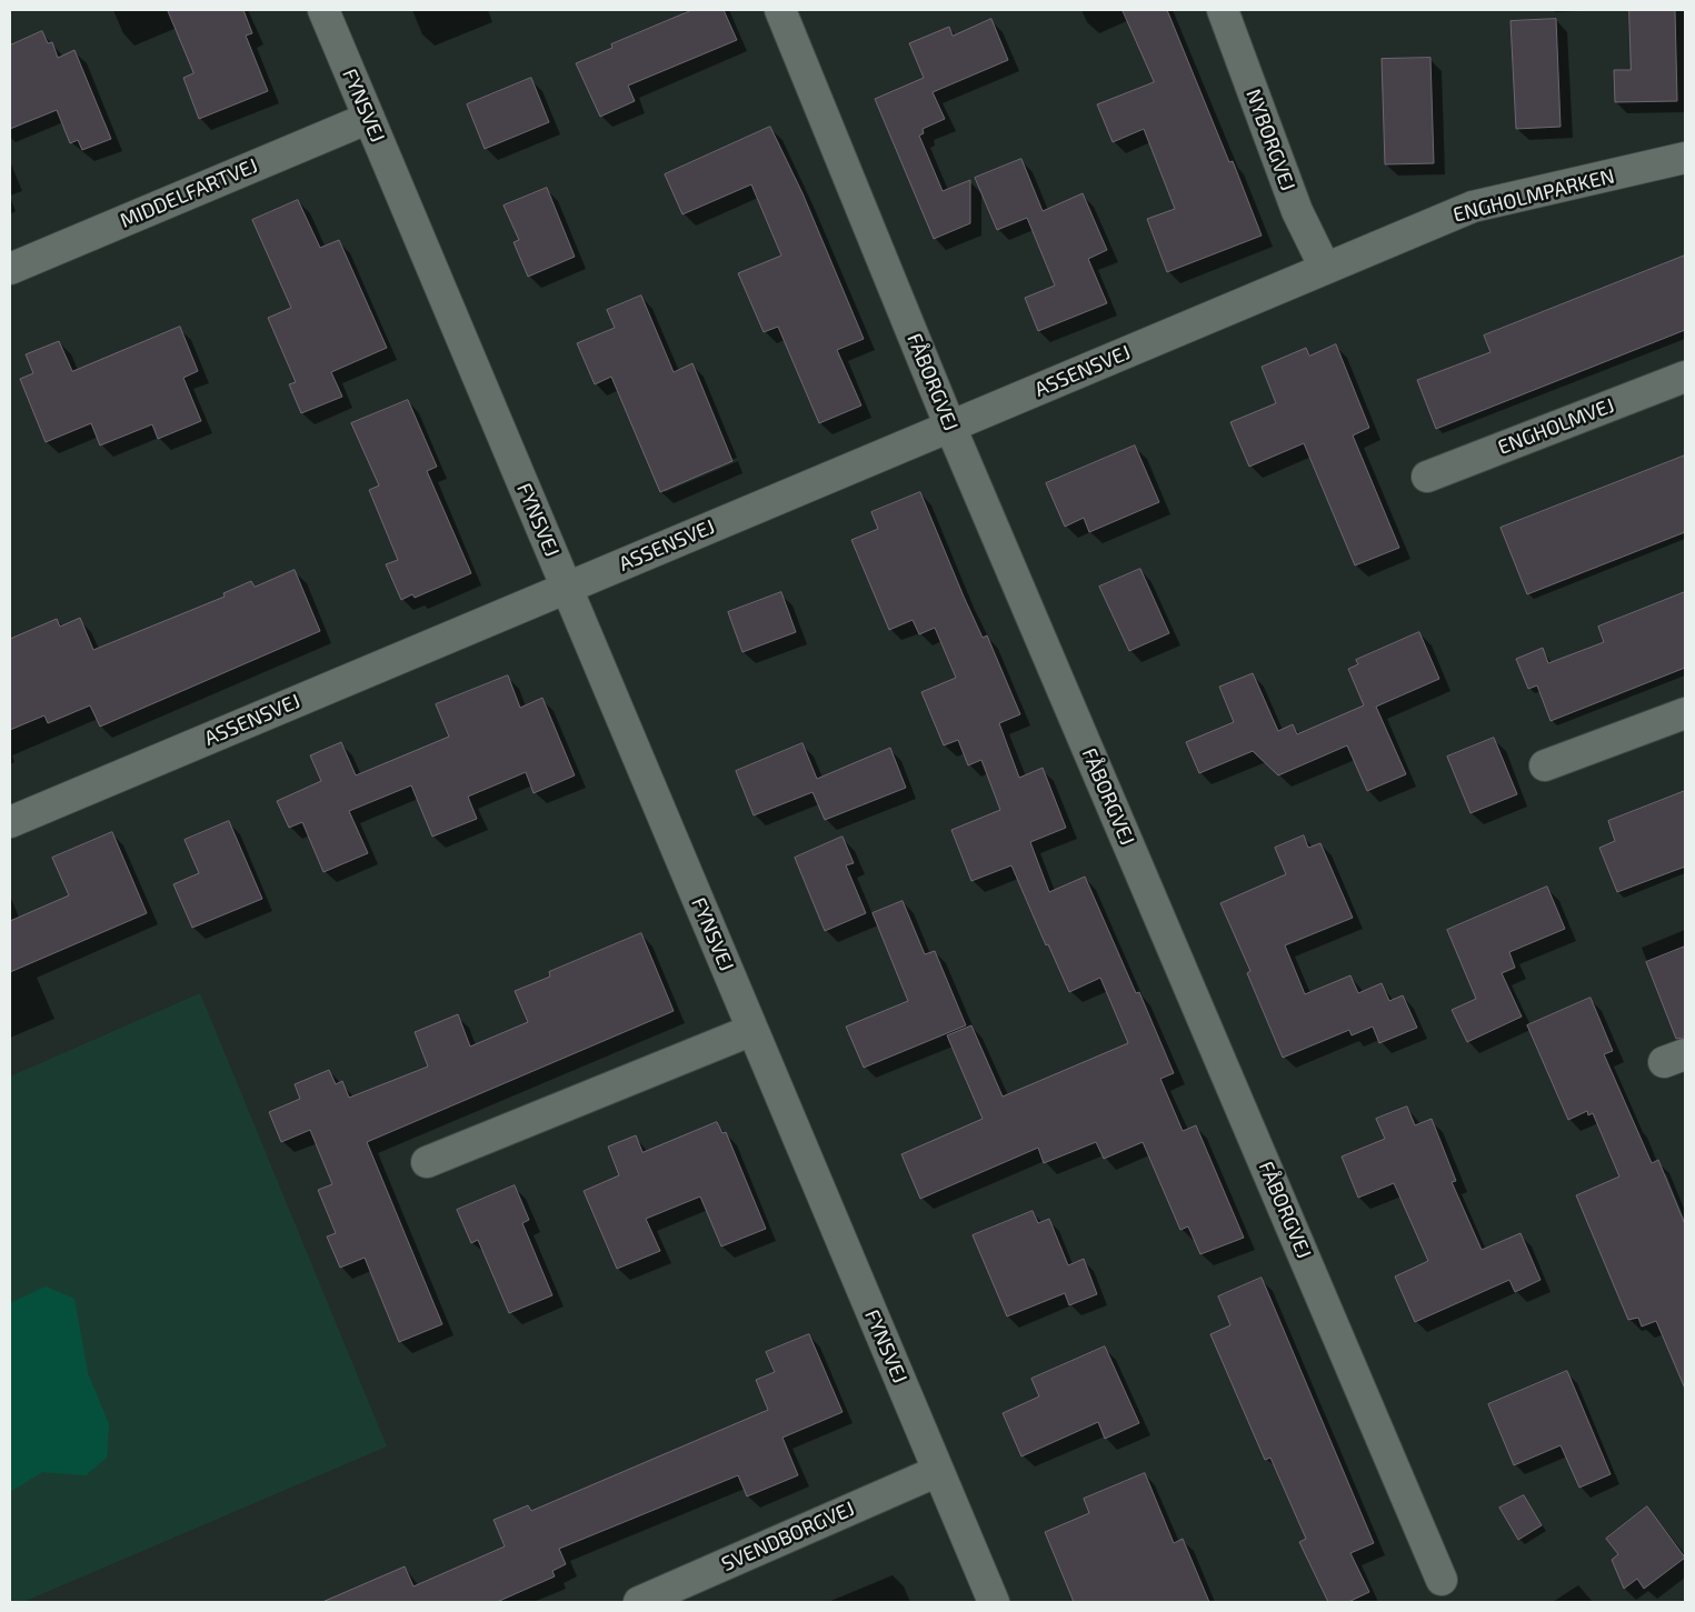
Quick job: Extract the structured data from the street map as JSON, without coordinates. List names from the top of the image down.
{
  "streets": {
    "street": [
      "FYNSVEJ",
      "NYBORGVEJ",
      "MIDDELFARTVEJ",
      "ENGHOLMPARKEN",
      "ASSENSVEJ",
      "FÅBORGVEJ",
      "ENGHOLMVEJ",
      "SVENDBORGVEJ"
    ]
  },
  "crossings": [
    ["FYNSVEJ", "MIDDELFARTVEJ"],
    ["FYNSVEJ", "ASSENSVEJ"],
    ["FYNSVEJ", "SVENDBORGVEJ"],
    ["NYBORGVEJ", "ENGHOLMPARKEN"],
    ["NYBORGVEJ", "ASSENSVEJ"],
    ["ENGHOLMPARKEN", "ASSENSVEJ"],
    ["ASSENSVEJ", "FÅBORGVEJ"]
  ]
}
